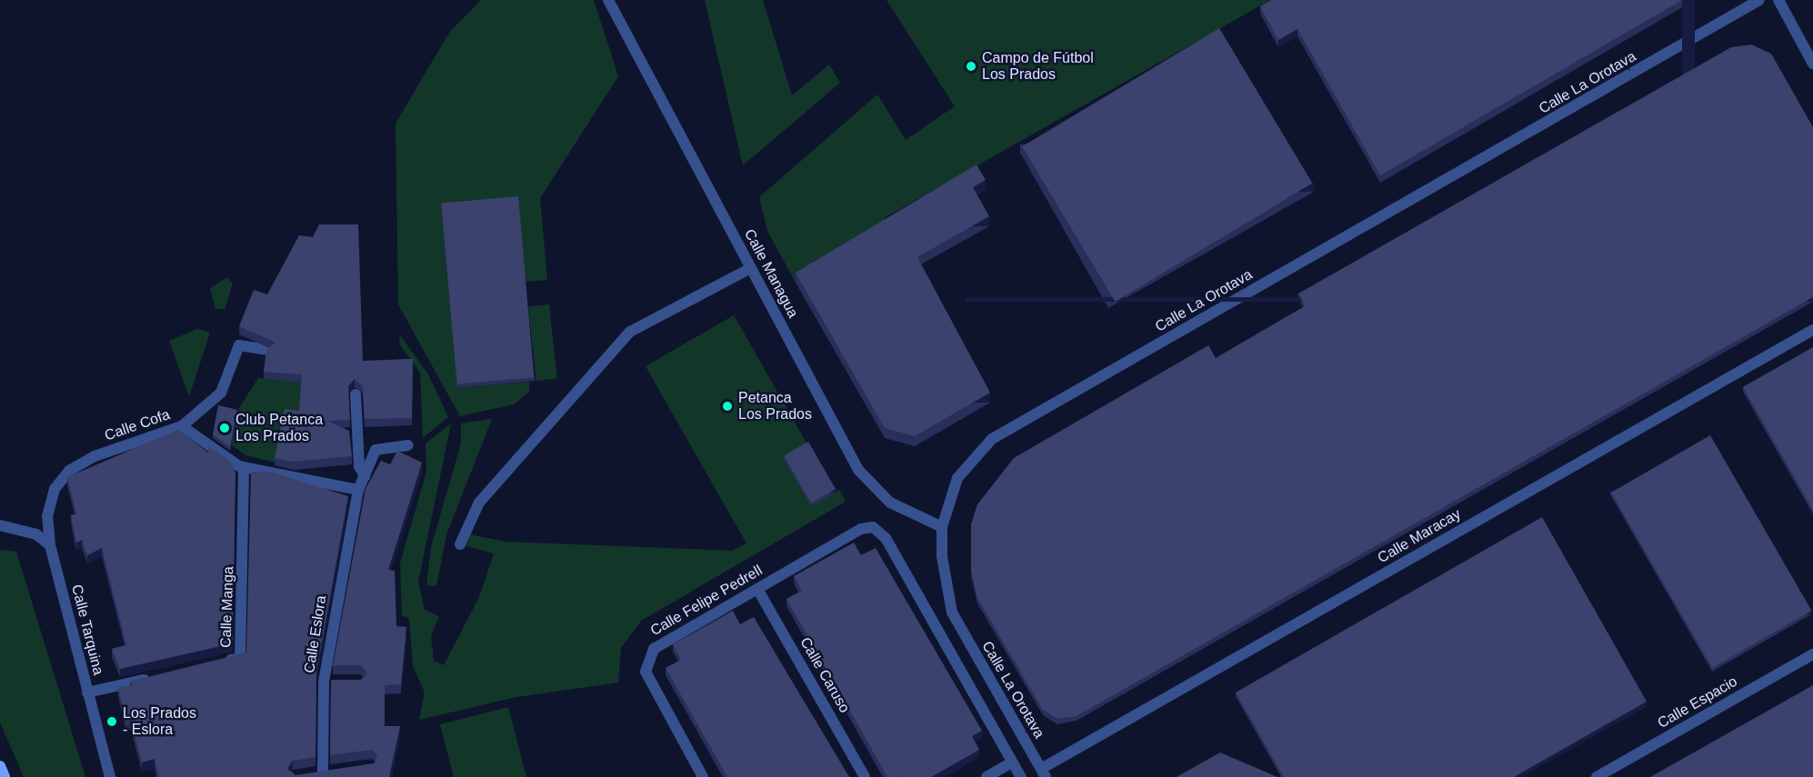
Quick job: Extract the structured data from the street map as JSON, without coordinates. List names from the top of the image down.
{
  "streets": {
    "street": [
      "Calle La Orotava",
      "Calle Managua",
      "Calle Cofa",
      "Calle Maracay",
      "Calle Felipe Pedrell",
      "Calle Manga",
      "Calle Tarquina",
      "Calle Eslora",
      "Calle Caruso",
      "Calle Espacio"
    ]
  },
  "crossings": [
    ["Calle La Orotava", "Calle Managua"],
    ["Calle La Orotava", "Calle Maracay"],
    ["Calle Cofa", "Calle Manga"],
    ["Calle Cofa", "Calle Tarquina"],
    ["Calle Cofa", "Calle Eslora"],
    ["Calle Felipe Pedrell", "Calle Caruso"]
  ],
  "places": [
    "Campo de Fútbol Los Prados",
    "Petanca Los Prados",
    "Club Petanca Los Prados",
    "Los Prados - Eslora"
  ]
}
